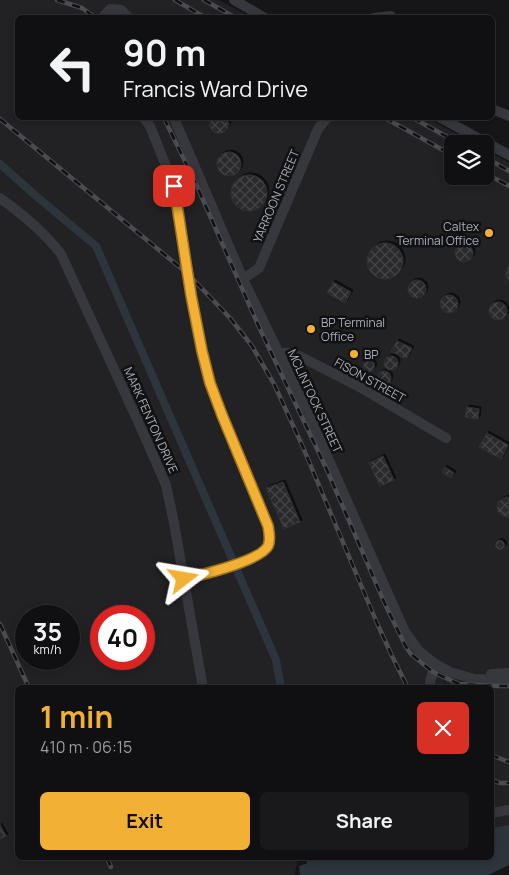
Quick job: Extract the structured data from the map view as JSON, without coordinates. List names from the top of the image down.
{
  "streets": {
    "street": [
      "YARROON STREET",
      "FISON STREET",
      "MCLINTOCK STREET",
      "MARK FENTON DRIVE"
    ]
  },
  "crossings": [
    ["YARROON STREET", "MCLINTOCK STREET"],
    ["FISON STREET", "MCLINTOCK STREET"]
  ],
  "places": ["Caltex Terminal Office", "BP Terminal Office", "BP"],
  "page": {
    "turn": ["90 m", "Francis Ward Drive"],
    "speed": "35 km/h",
    "limit": "40",
    "heading": ["1 min", "410 m · 06:15"],
    "buttons": ["Exit", "Share"]
  }
}
